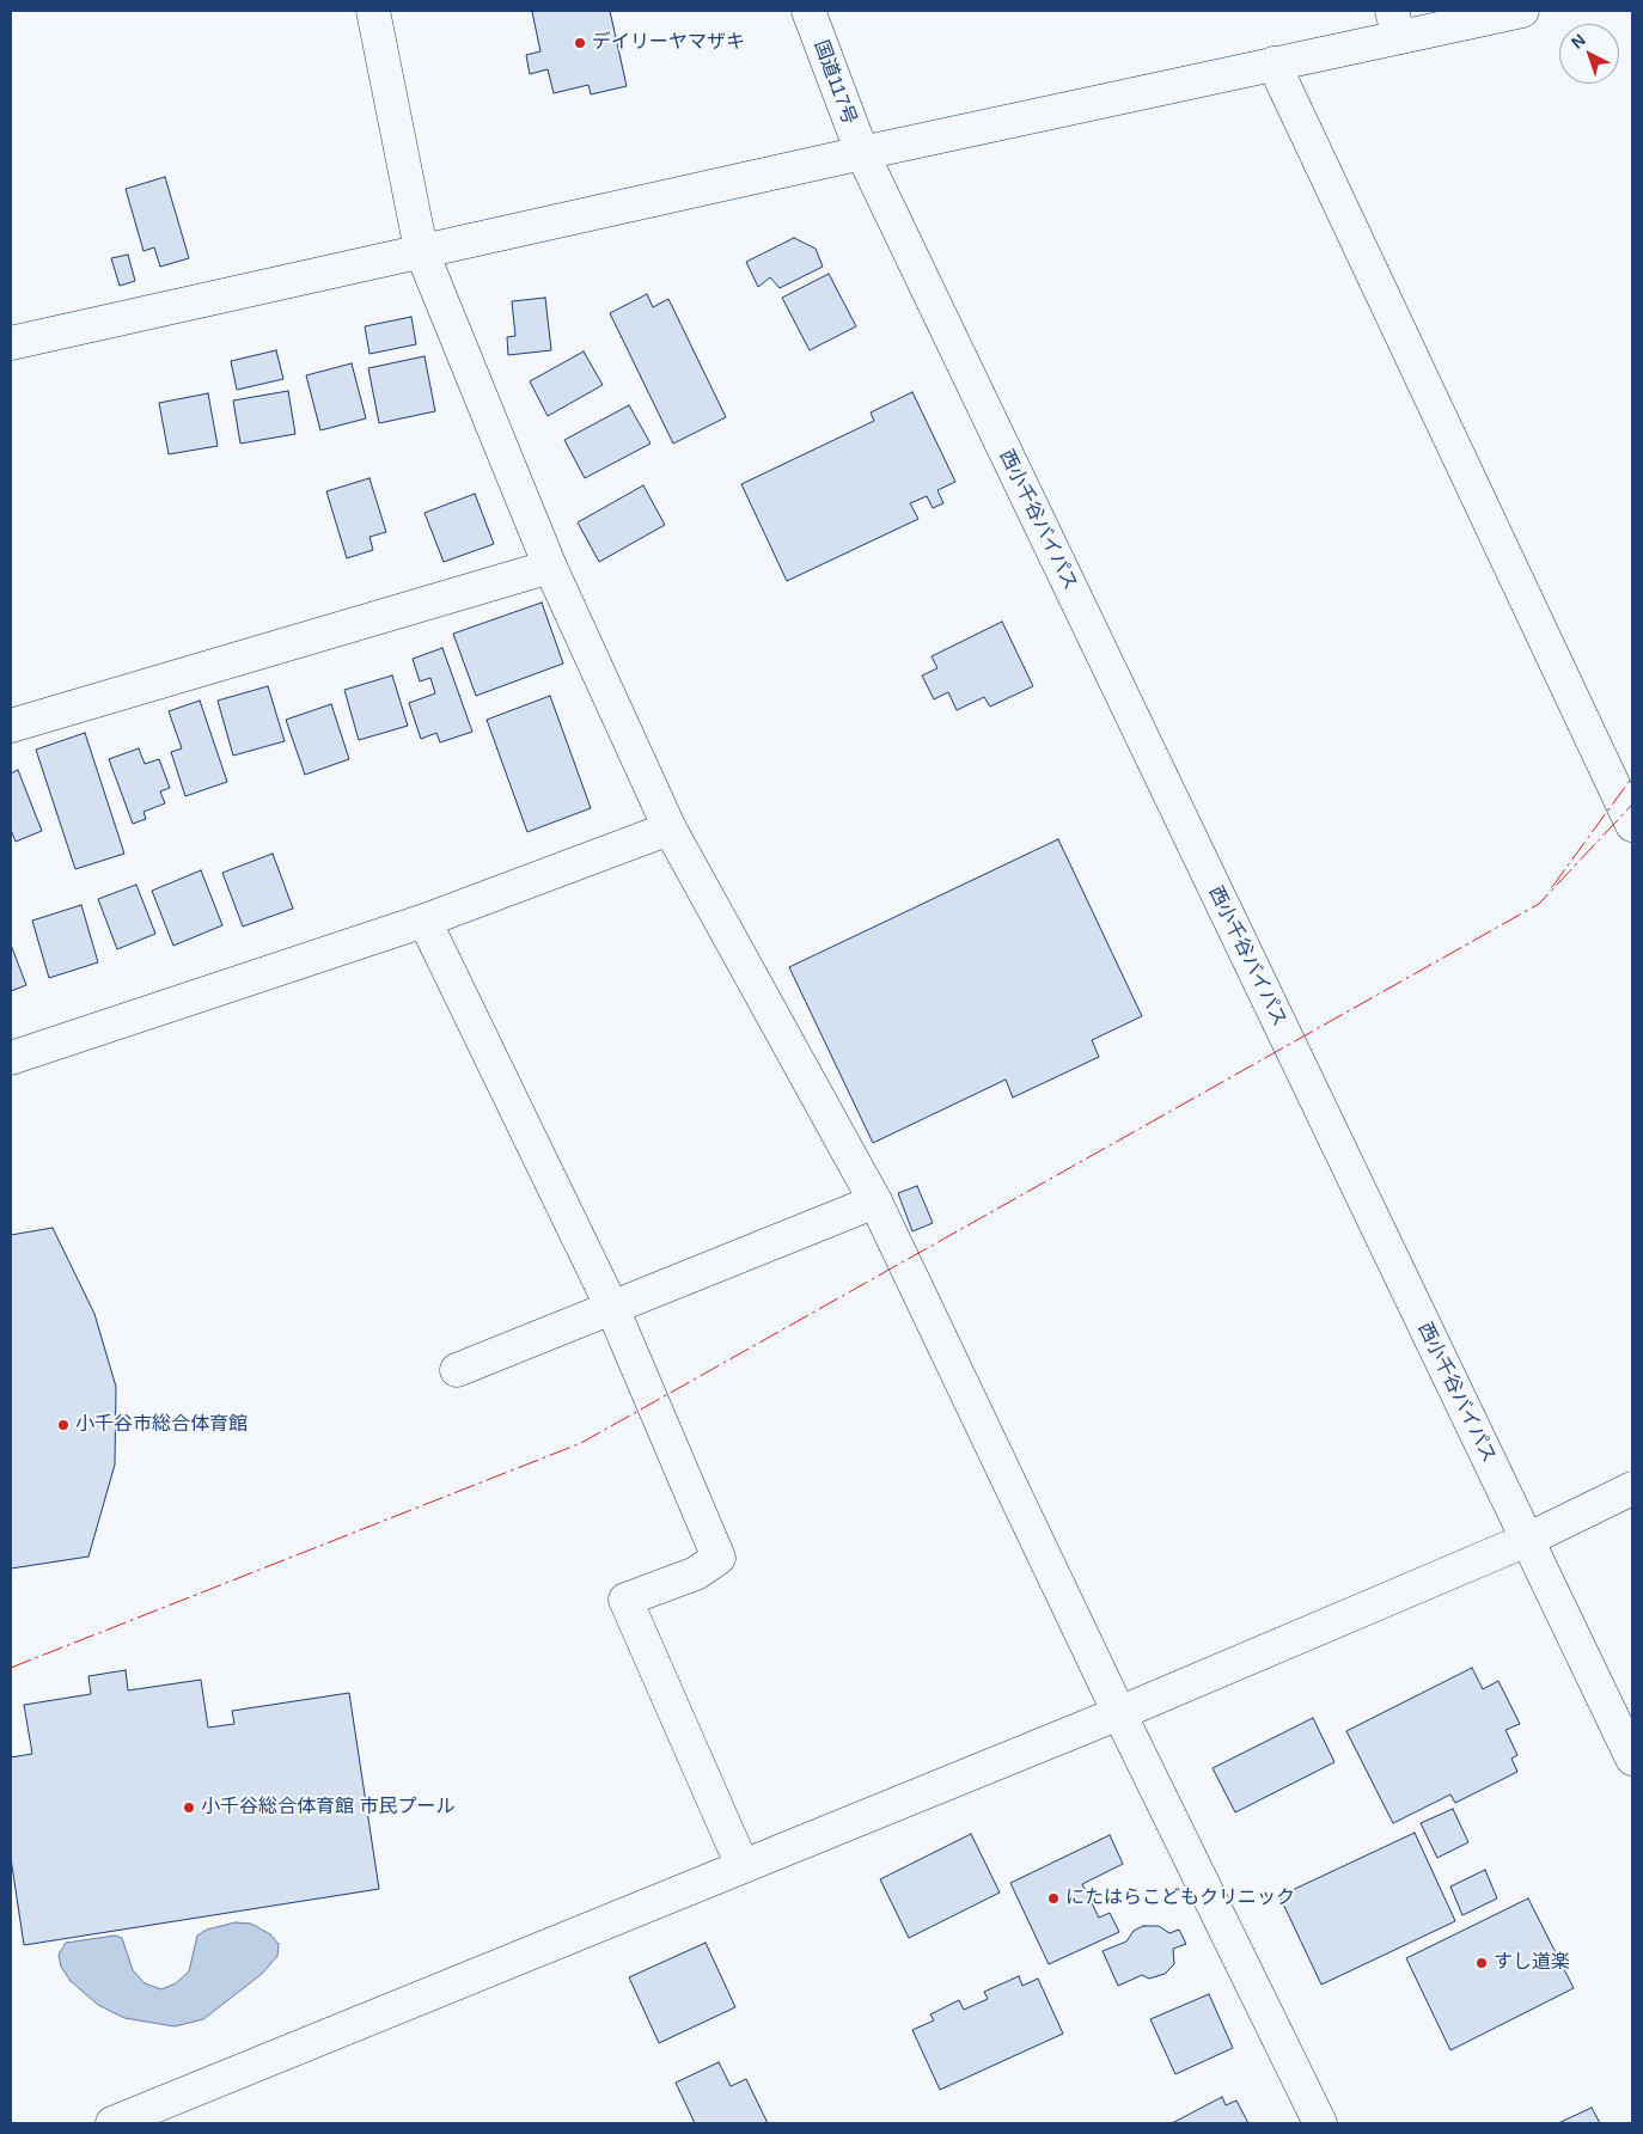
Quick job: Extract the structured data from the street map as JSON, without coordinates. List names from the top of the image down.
{
  "streets": {
    "main road": ["国道117号", "西小千谷バイパス"]
  },
  "crossings": [
    ["国道117号", "西小千谷バイパス"]
  ],
  "places": [
    "デイリーヤマザキ",
    "小千谷市総合体育館",
    "小千谷総合体育館 市民プール",
    "にたはらこどもクリニック",
    "すし道楽"
  ],
  "north": "top left"
}
